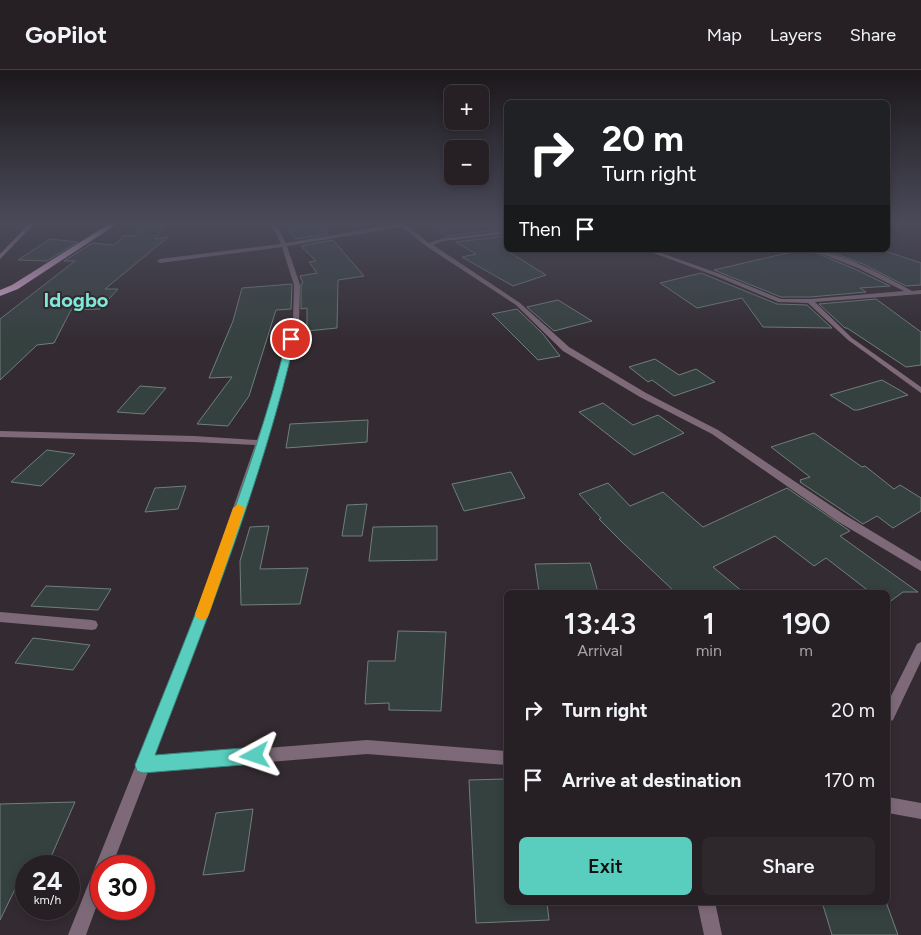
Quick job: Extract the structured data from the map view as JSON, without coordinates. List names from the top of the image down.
{
  "districts": ["Idogbo"],
  "page": {
    "header": "GoPilot",
    "nav": ["Map", "Layers", "Share"],
    "map_buttons": ["+", "−"],
    "turn": ["20 m", "Turn right"],
    "then": "Then",
    "eta": [
      "13:43",
      "Arrival",
      "1",
      "min",
      "190",
      "m"
    ],
    "list": [
      {
        "name": "Turn right",
        "value": "20 m"
      },
      {
        "name": "Arrive at destination",
        "value": "170 m"
      }
    ],
    "buttons": ["Exit", "Share"],
    "speed": "24 km/h",
    "limit": "30"
  }
}
